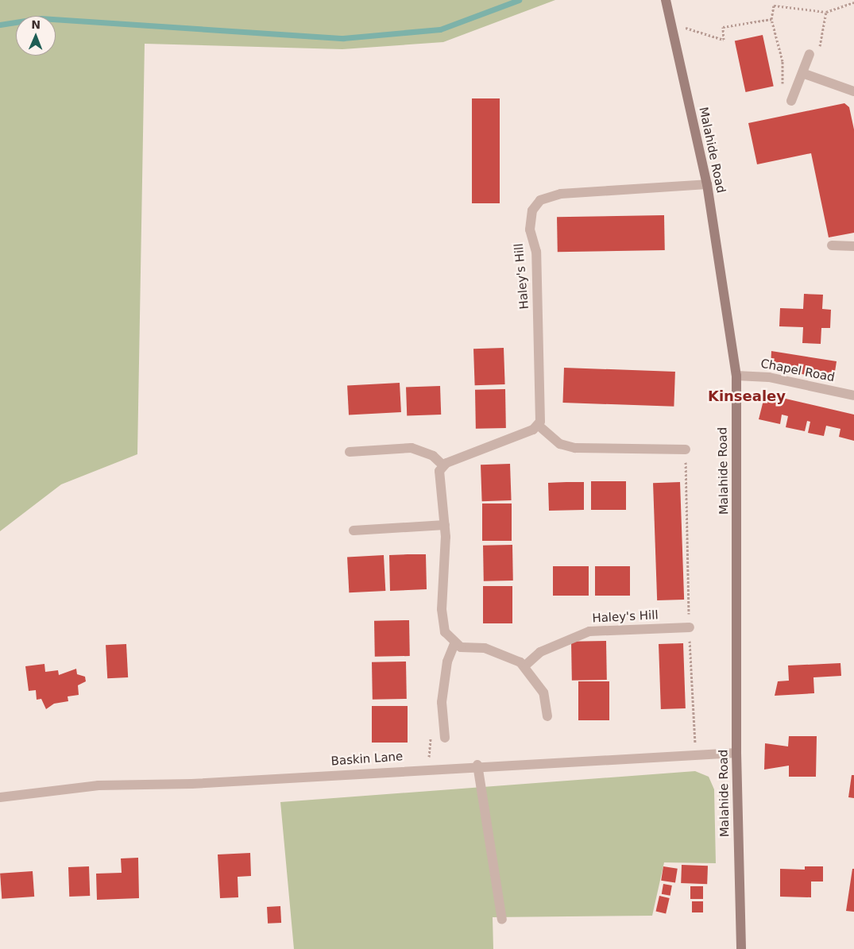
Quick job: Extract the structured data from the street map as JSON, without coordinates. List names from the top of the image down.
{
  "streets": {
    "main road": ["Malahide Road"],
    "street": ["Haley's Hill", "Chapel Road", "Baskin Lane"]
  },
  "crossings": [
    ["Malahide Road", "Haley's Hill"],
    ["Malahide Road", "Chapel Road"],
    ["Malahide Road", "Baskin Lane"]
  ],
  "districts": ["Kinsealey"],
  "north": "top"
}
